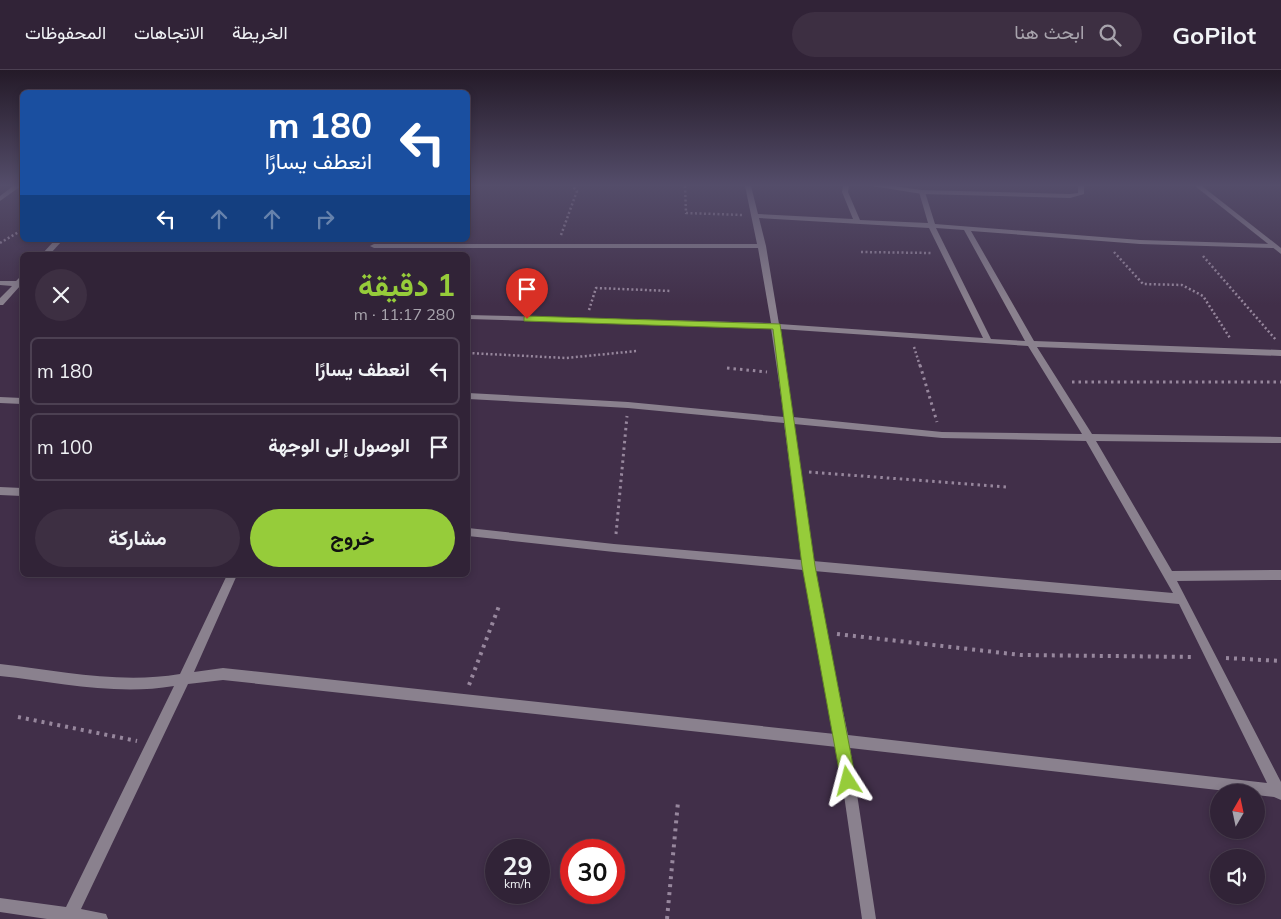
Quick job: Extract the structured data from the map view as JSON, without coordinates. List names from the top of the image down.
{
  "north": "top",
  "page": {
    "header": "GoPilot",
    "search": "ابحث هنا",
    "nav": ["الخريطة", "الاتجاهات", "المحفوظات"],
    "turn": ["180 m", "انعطف يسارًا"],
    "heading": ["1 دقيقة", "280 m · 11:17"],
    "list": [
      {
        "name": "انعطف يسارًا",
        "value": "180 m"
      },
      {
        "name": "الوصول إلى الوجهة",
        "value": "100 m"
      }
    ],
    "buttons": ["خروج", "مشاركة"],
    "speed": "29 km/h",
    "limit": "30"
  }
}
